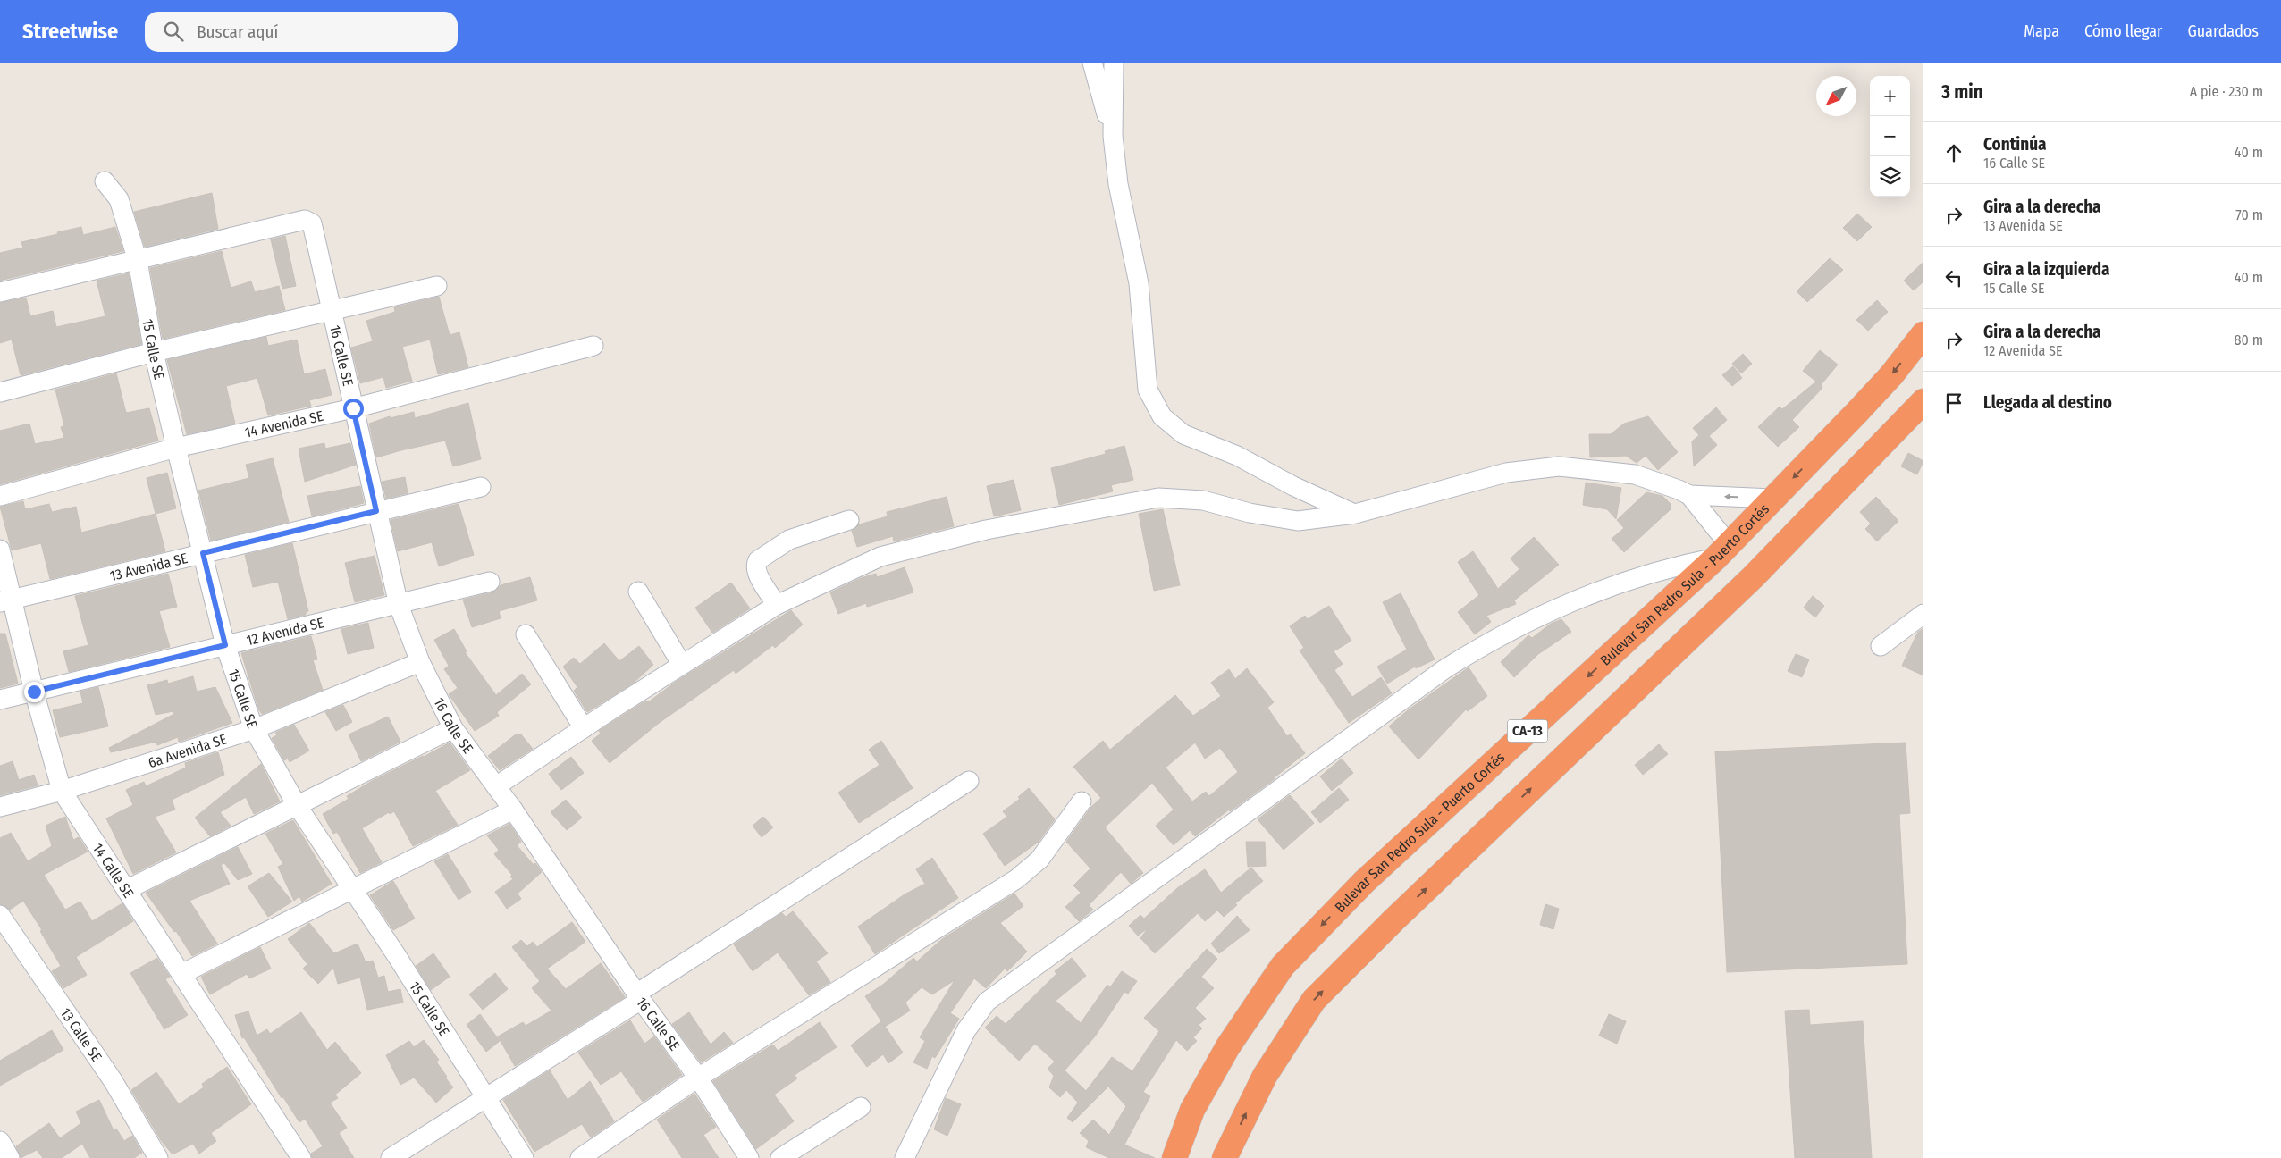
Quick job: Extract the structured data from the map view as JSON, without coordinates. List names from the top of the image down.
{
  "streets": {
    "highway": ["Bulevar San Pedro Sula - Puerto Cortés", "CA-13"],
    "street": [
      "15 Calle SE",
      "16 Calle SE",
      "14 Avenida SE",
      "13 Avenida SE",
      "12 Avenida SE",
      "6a Avenida SE",
      "14 Calle SE",
      "13 Calle SE"
    ]
  },
  "crossings": [
    ["15 Calle SE", "16 Calle SE"],
    ["15 Calle SE", "14 Avenida SE"],
    ["15 Calle SE", "13 Avenida SE"],
    ["15 Calle SE", "12 Avenida SE"],
    ["15 Calle SE", "6a Avenida SE"],
    ["16 Calle SE", "14 Avenida SE"],
    ["16 Calle SE", "13 Avenida SE"],
    ["16 Calle SE", "12 Avenida SE"],
    ["16 Calle SE", "6a Avenida SE"],
    ["13 Avenida SE", "14 Calle SE"],
    ["12 Avenida SE", "14 Calle SE"],
    ["6a Avenida SE", "14 Calle SE"]
  ],
  "north": "bottom left",
  "page": {
    "header": "Streetwise",
    "search": "Buscar aquí",
    "nav": ["Mapa", "Cómo llegar", "Guardados"],
    "heading": ["3 min", "A pie · 230 m"],
    "map_buttons": ["+", "−"],
    "list": [
      ["Continúa", "16 Calle SE", "40 m"],
      ["Gira a la derecha", "13 Avenida SE", "70 m"],
      ["Gira a la izquierda", "15 Calle SE", "40 m"],
      ["Gira a la derecha", "12 Avenida SE", "80 m"],
      "Llegada al destino"
    ]
  }
}
